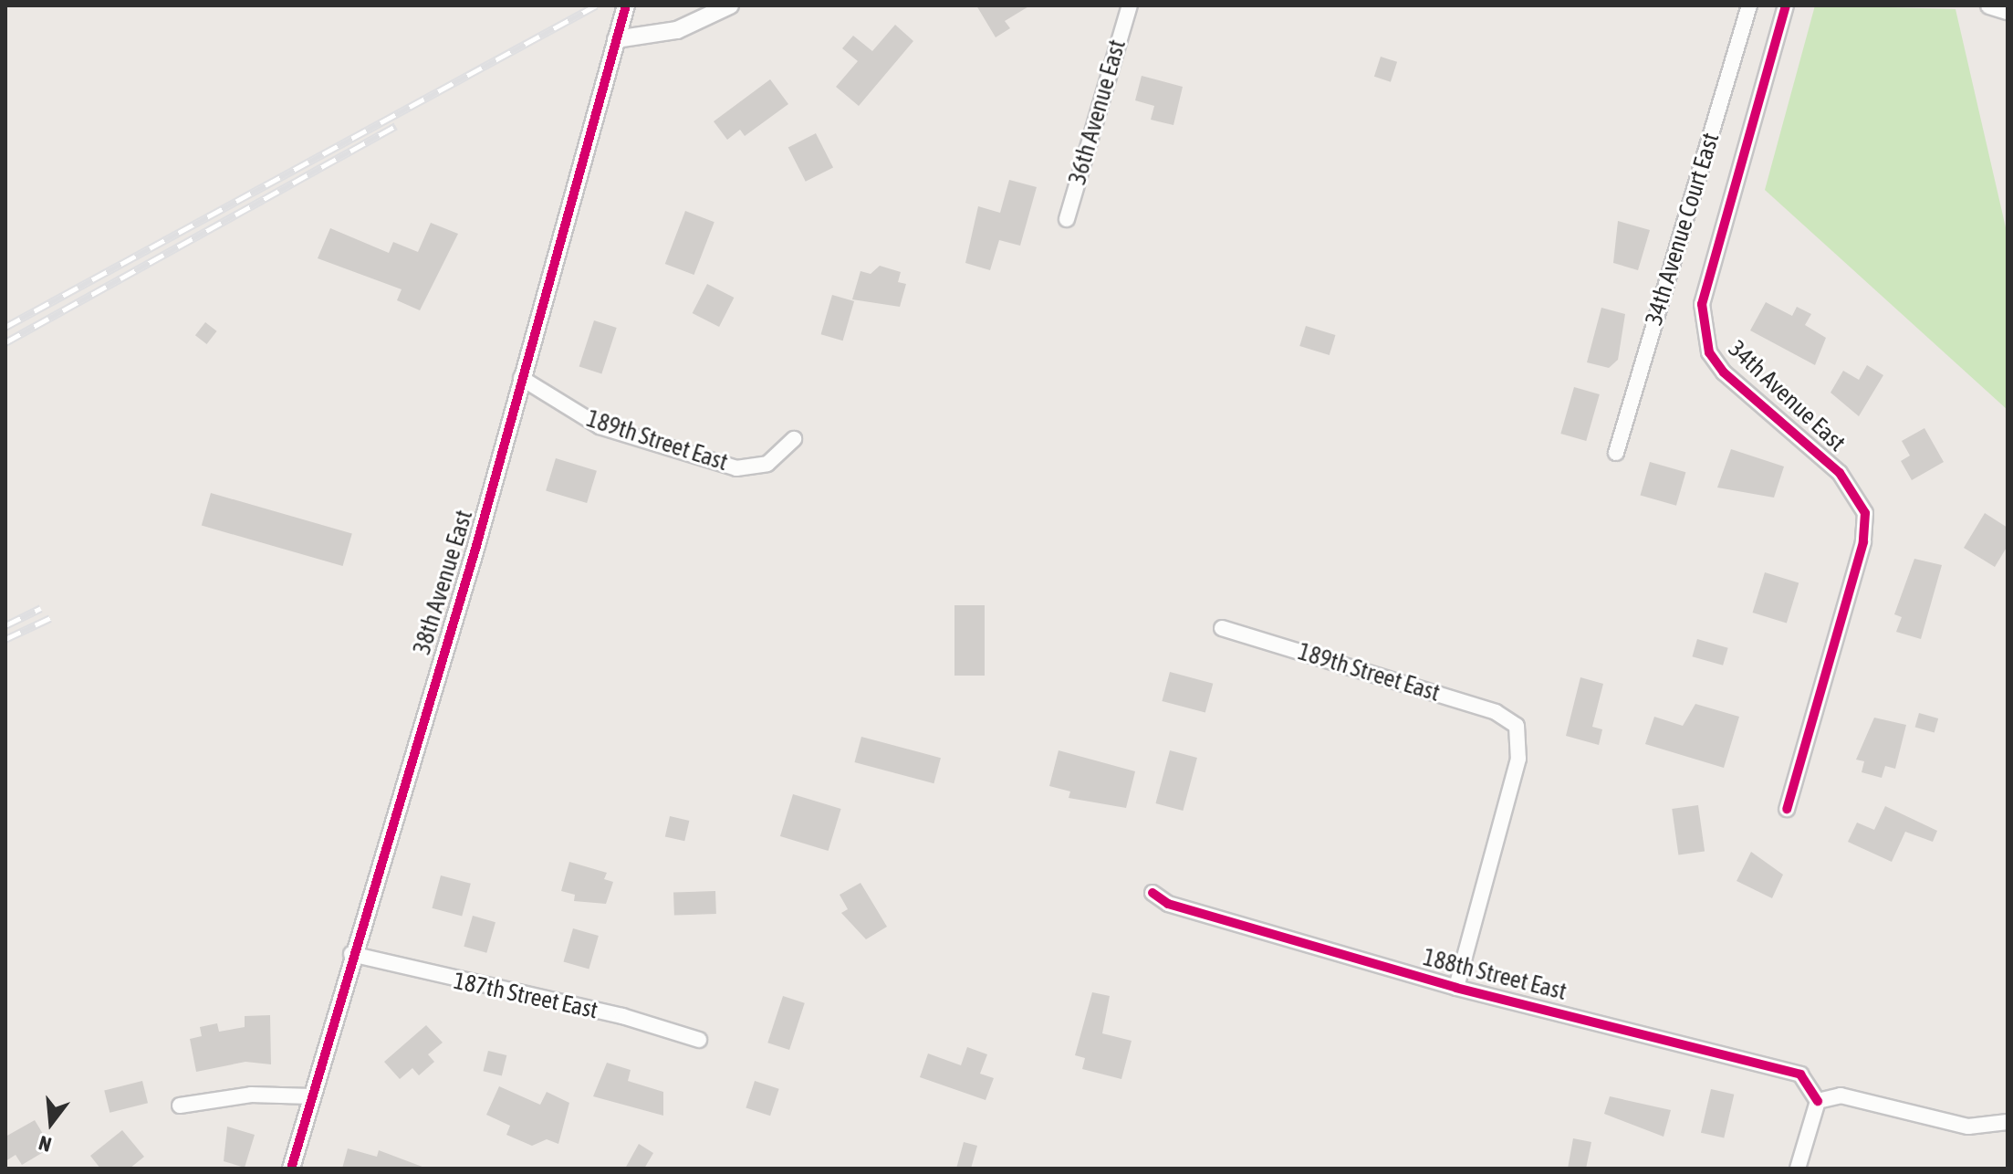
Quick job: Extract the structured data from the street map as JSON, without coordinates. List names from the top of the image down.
{
  "streets": {
    "street": [
      "36th Avenue East",
      "34th Avenue Court East",
      "34th Avenue East",
      "189th Street East",
      "38th Avenue East",
      "188th Street East",
      "187th Street East"
    ]
  },
  "crossings": [
    ["189th Street East", "38th Avenue East"],
    ["189th Street East", "188th Street East"],
    ["38th Avenue East", "187th Street East"]
  ],
  "north": "bottom"
}
